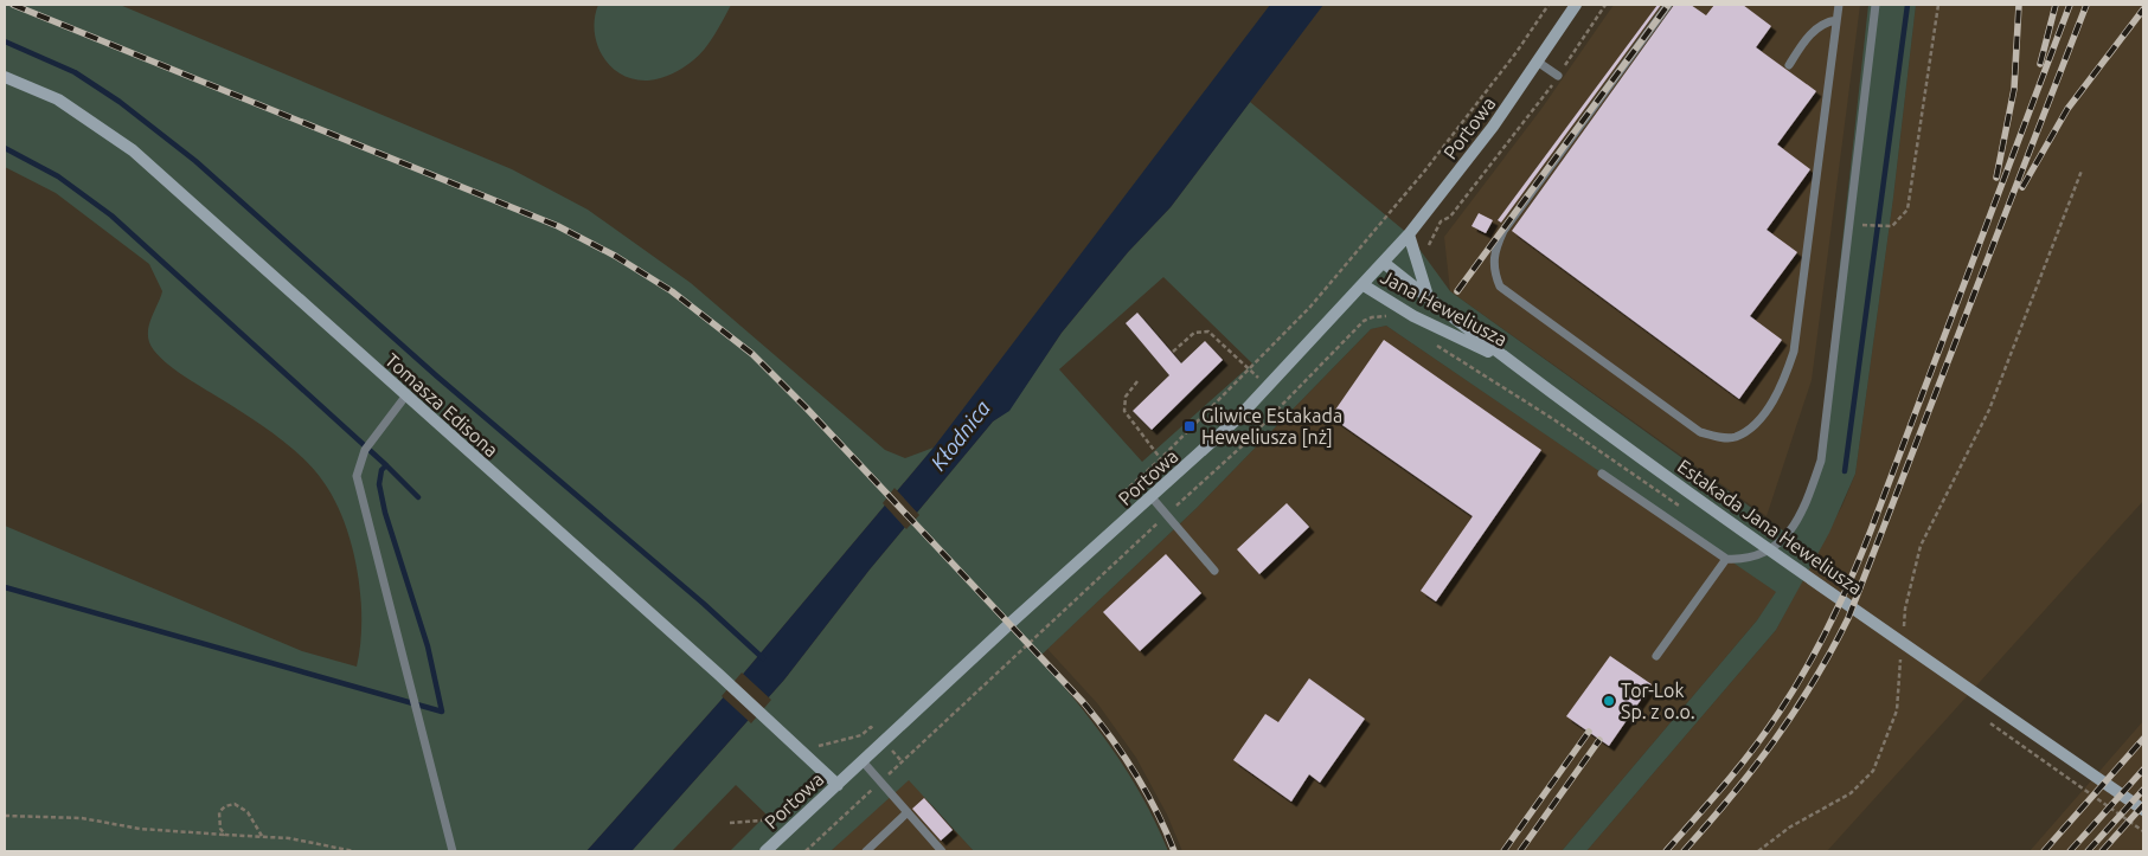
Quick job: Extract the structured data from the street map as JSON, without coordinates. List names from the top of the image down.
{
  "streets": {
    "street": [
      "Portowa",
      "Jana Heweliusza",
      "Tomasza Edisona",
      "Estakada Jana Heweliusza"
    ]
  },
  "crossings": [
    ["Portowa", "Jana Heweliusza"],
    ["Portowa", "Tomasza Edisona"],
    ["Portowa", "Estakada Jana Heweliusza"],
    ["Jana Heweliusza", "Estakada Jana Heweliusza"]
  ],
  "water": ["Kłodnica"],
  "places": {
    "transit": ["Gliwice Estakada Heweliusza [nż]"],
    "other": ["Tor-Lok Sp. z o.o."]
  }
}
